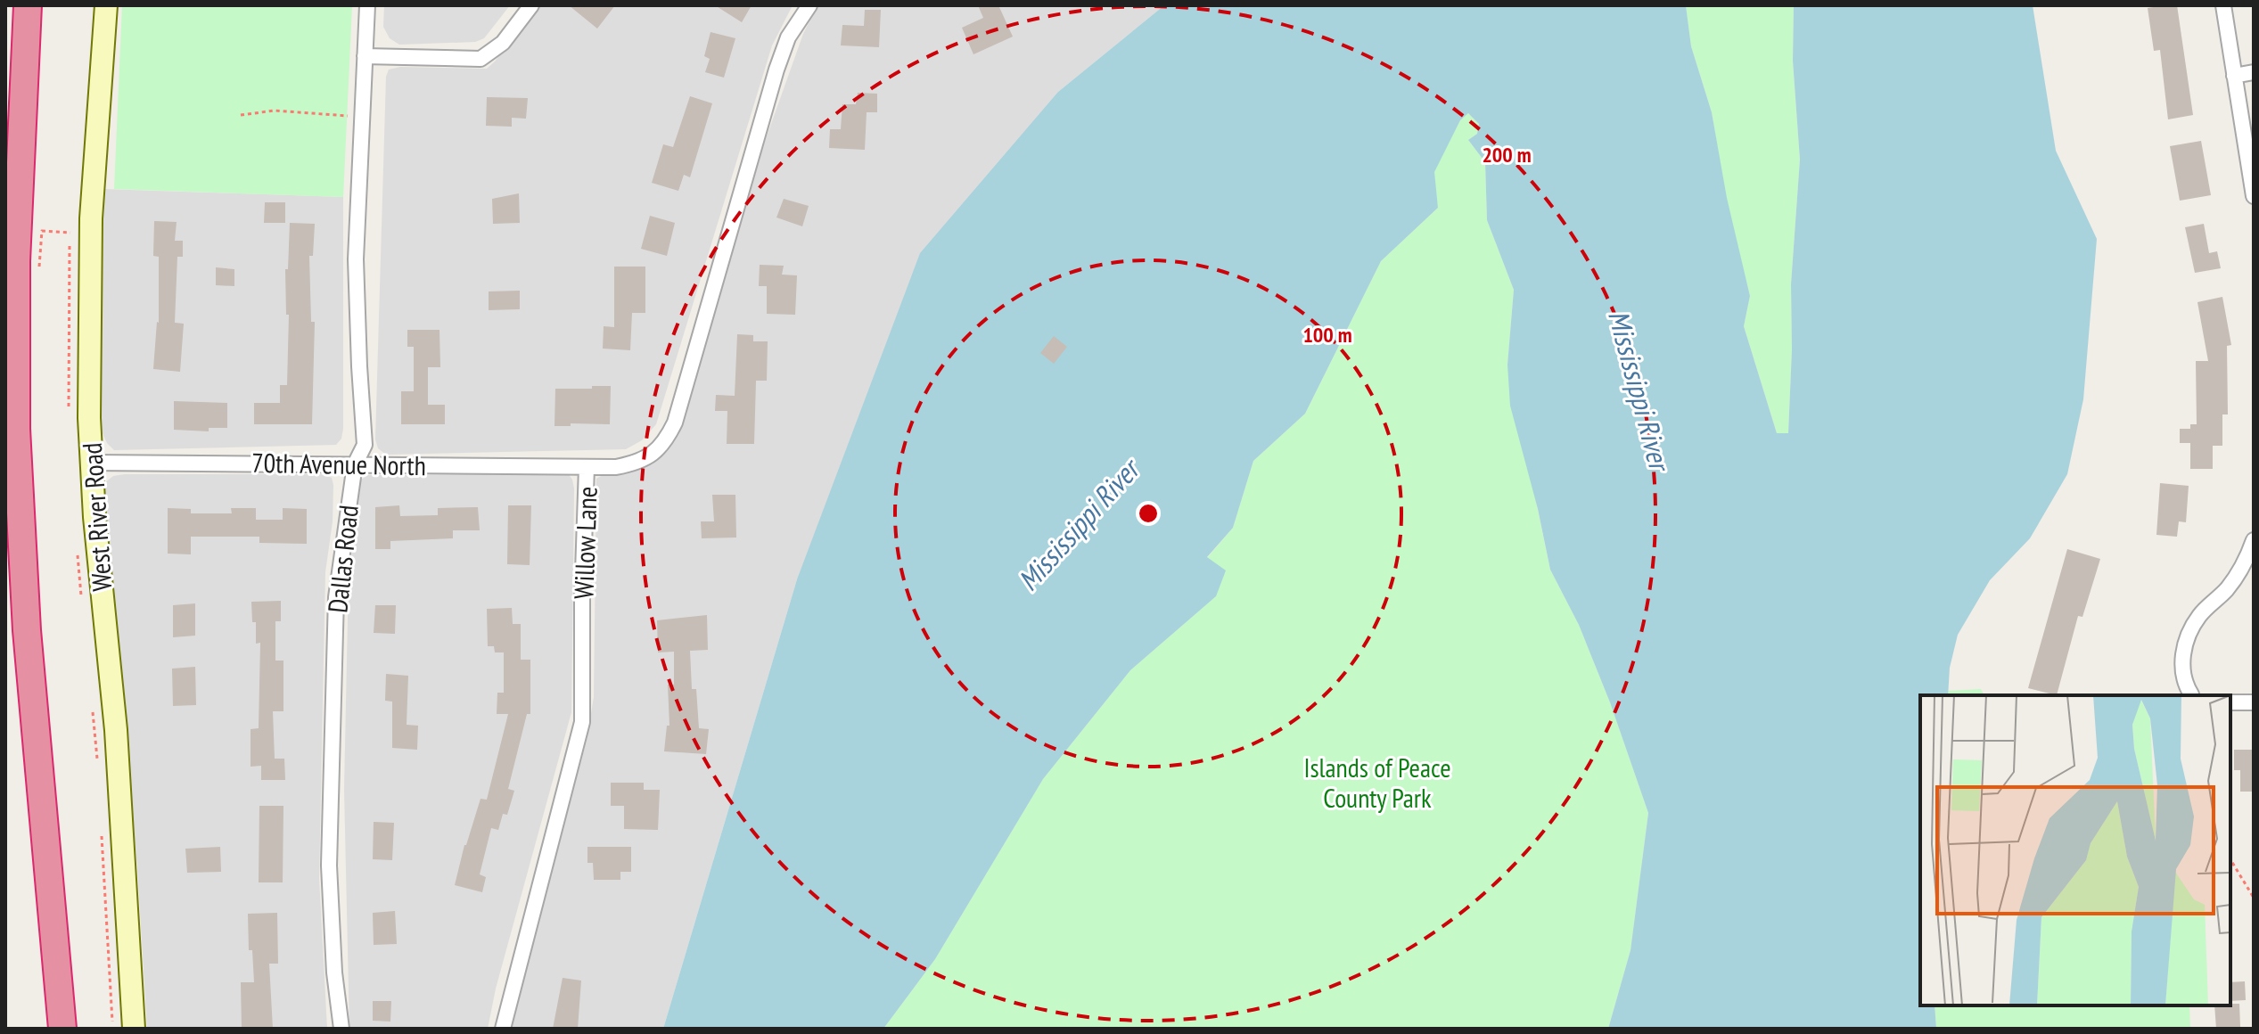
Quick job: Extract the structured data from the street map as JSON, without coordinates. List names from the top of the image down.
{
  "streets": {
    "street": [
      "70th Avenue North",
      "West River Road",
      "Willow Lane",
      "Dallas Road"
    ]
  },
  "crossings": [
    ["70th Avenue North", "West River Road"],
    ["70th Avenue North", "Willow Lane"],
    ["70th Avenue North", "Dallas Road"]
  ],
  "water": ["Mississippi River"],
  "parks": ["Islands of Peace County Park"],
  "rings": ["200 m", "100 m"]
}
